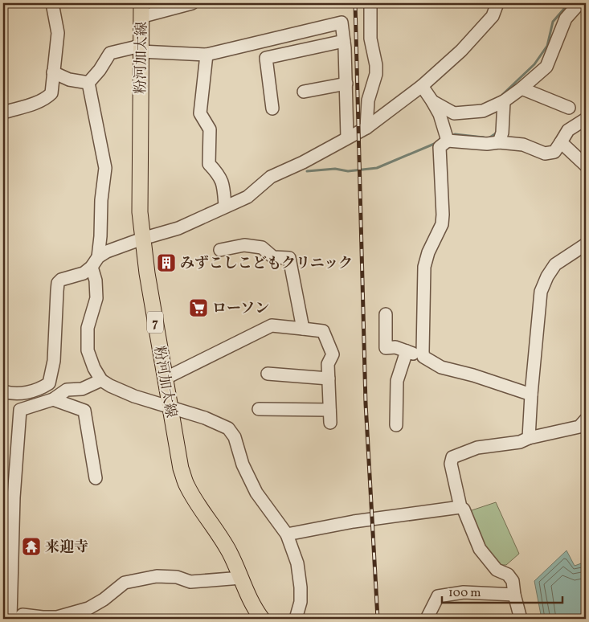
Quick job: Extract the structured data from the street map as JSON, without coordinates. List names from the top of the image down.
{
  "streets": {
    "main road": ["粉河加太線", "7"]
  },
  "places": {
    "building": ["みずこしこどもクリニック"],
    "supermarket": ["ローソン"],
    "temple": ["来迎寺"]
  },
  "scale_bar": "100 m"
}
